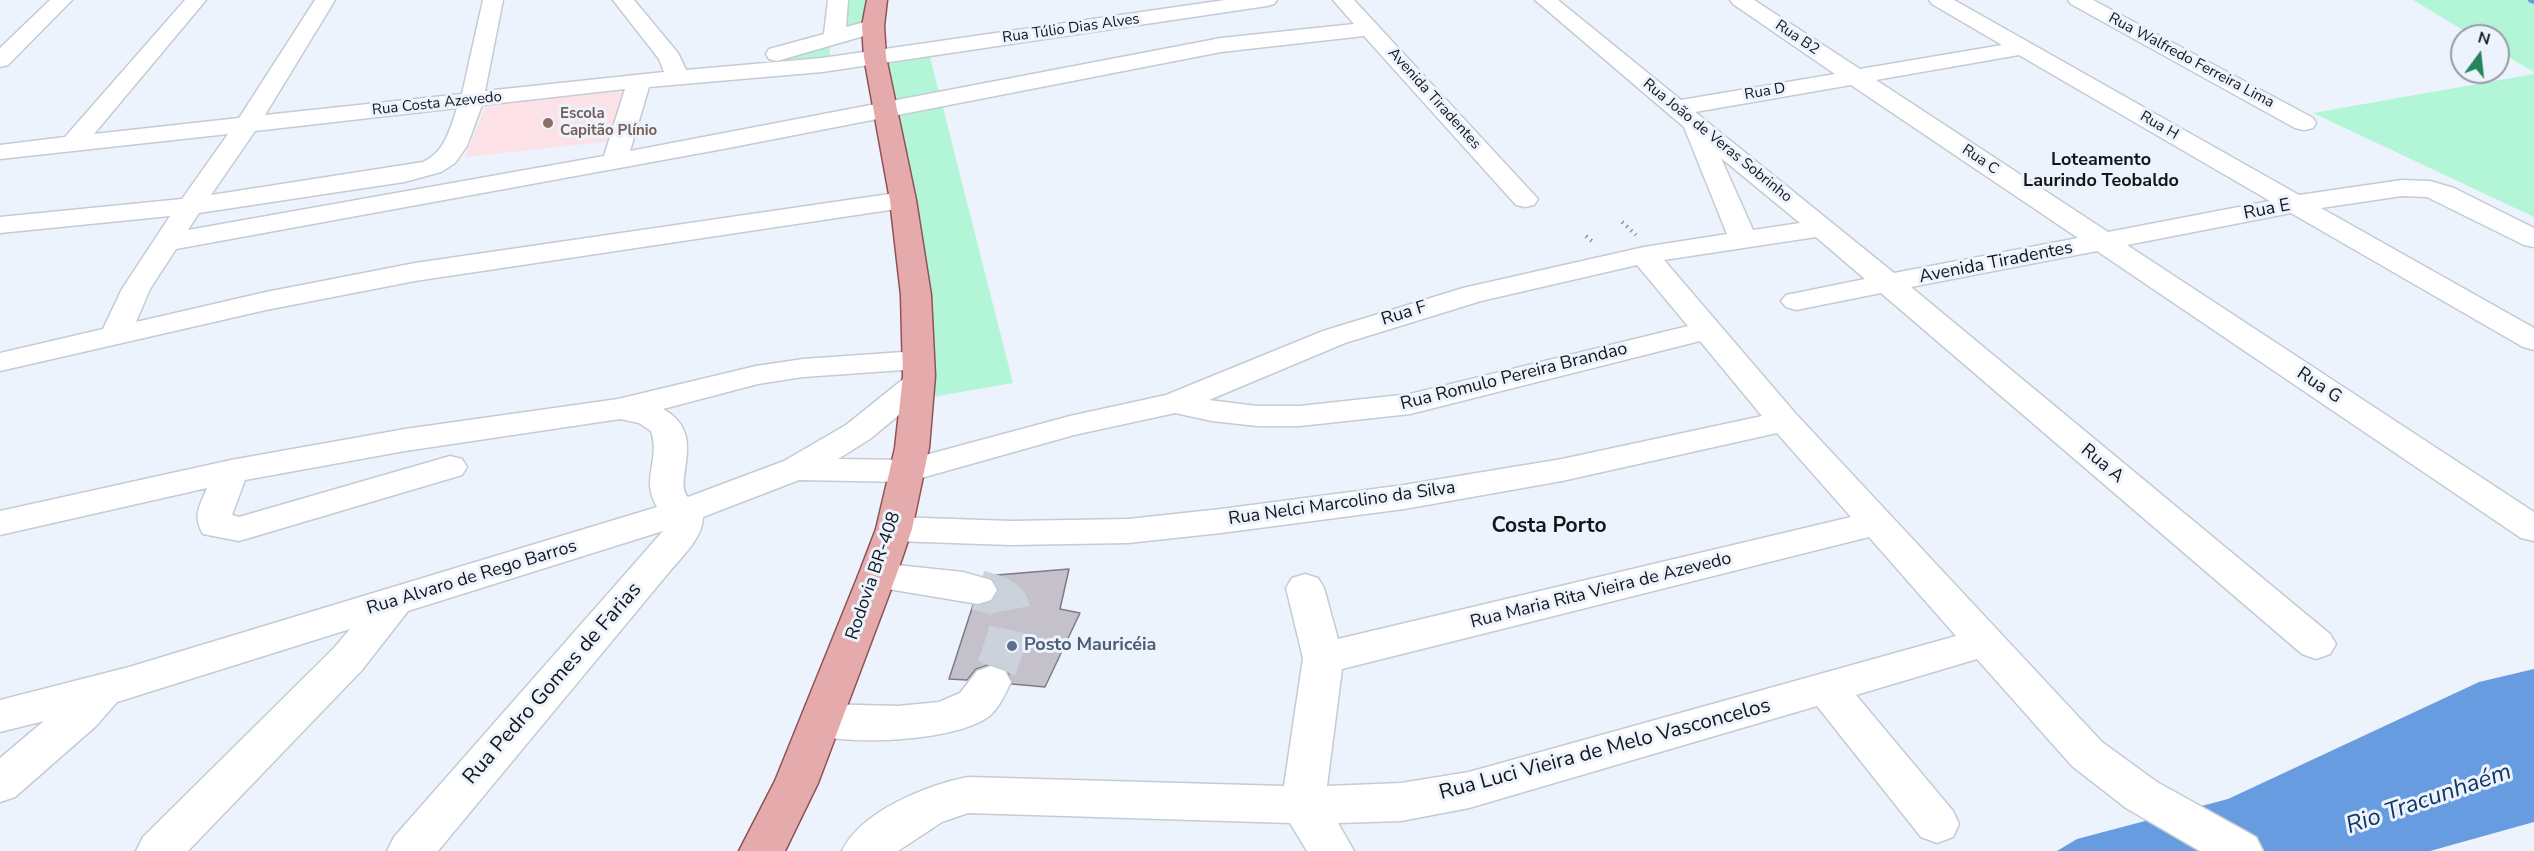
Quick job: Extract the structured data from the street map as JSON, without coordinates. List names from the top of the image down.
{
  "streets": {
    "main road": ["Rodovia BR-408"],
    "street": [
      "Rua Túlio Dias Alves",
      "Rua B2",
      "Rua Walfredo Ferreira Lima",
      "Rua D",
      "Avenida Tiradentes",
      "Rua Costa Azevedo",
      "Rua H",
      "Rua João de Veras Sobrinho",
      "Rua C",
      "Rua E",
      "Rua F",
      "Rua Romulo Pereira Brandao",
      "Rua G",
      "Rua A",
      "Rua Nelci Marcolino da Silva",
      "Rua Alvaro de Rego Barros",
      "Rua Maria Rita Vieira de Azevedo",
      "Rua Pedro Gomes de Farias",
      "Rua Luci Vieira de Melo Vasconcelos"
    ]
  },
  "crossings": [
    ["Rua Túlio Dias Alves", "Rua Costa Azevedo"],
    ["Rua Túlio Dias Alves", "Rodovia BR-408"],
    ["Rua B2", "Rua D"],
    ["Rua B2", "Rua C"],
    ["Rua D", "Rua H"],
    ["Rua D", "Rua João de Veras Sobrinho"],
    ["Rua D", "Rua C"],
    ["Avenida Tiradentes", "Rua João de Veras Sobrinho"],
    ["Avenida Tiradentes", "Rua C"],
    ["Avenida Tiradentes", "Rua E"],
    ["Avenida Tiradentes", "Rua G"],
    ["Avenida Tiradentes", "Rua A"],
    ["Rua Costa Azevedo", "Rodovia BR-408"],
    ["Rua H", "Rua E"],
    ["Rua João de Veras Sobrinho", "Rua F"],
    ["Rua João de Veras Sobrinho", "Rua A"],
    ["Rua C", "Rua E"],
    ["Rua C", "Rua G"],
    ["Rua E", "Rua G"],
    ["Rua F", "Rua Romulo Pereira Brandao"],
    ["Rua Nelci Marcolino da Silva", "Rodovia BR-408"],
    ["Rodovia BR-408", "Rua Alvaro de Rego Barros"],
    ["Rua Alvaro de Rego Barros", "Rua Pedro Gomes de Farias"]
  ],
  "districts": ["Loteamento Laurindo Teobaldo", "Costa Porto"],
  "water": ["Rio Tracunhaém"],
  "places": ["Escola Capitão Plínio", "Posto Mauricéia"],
  "north": "top"
}
